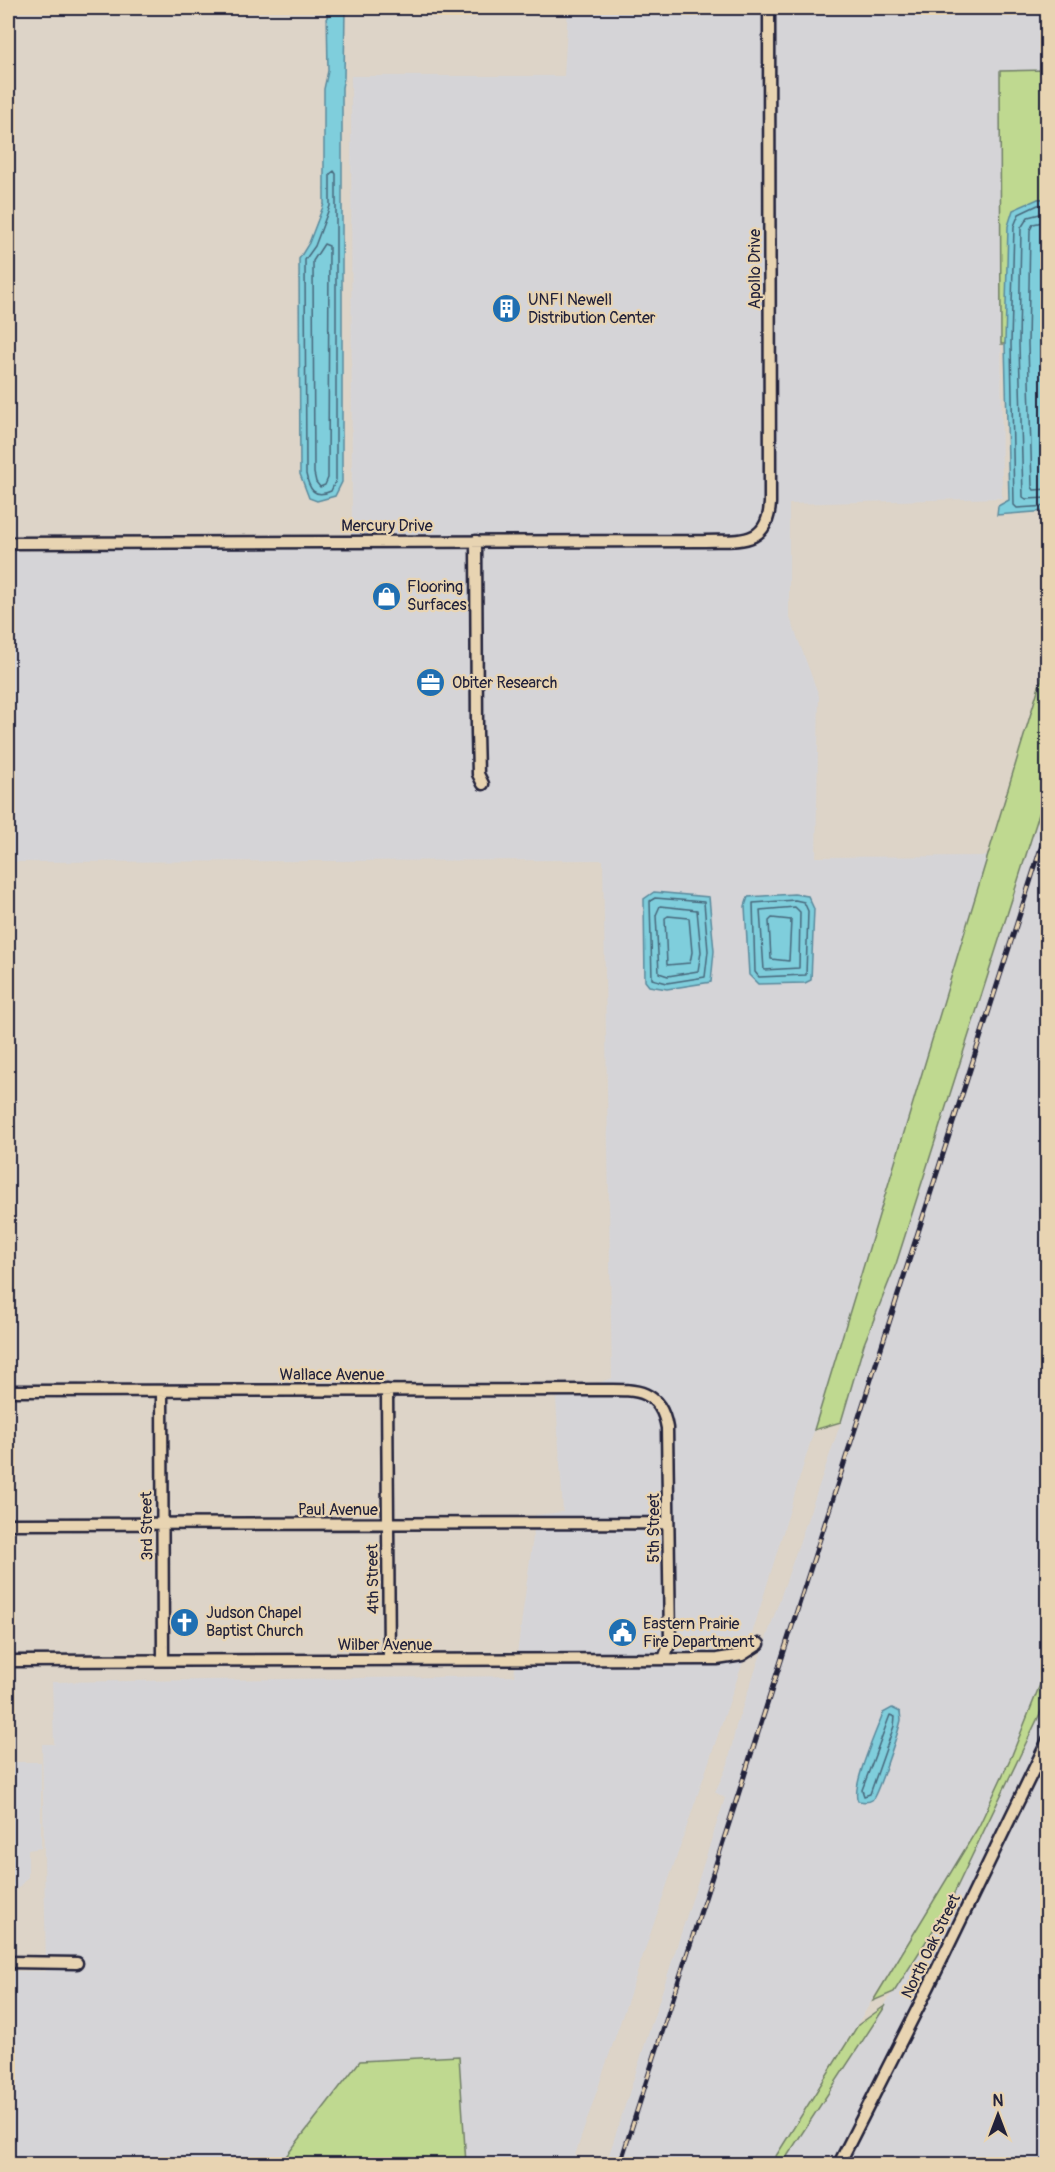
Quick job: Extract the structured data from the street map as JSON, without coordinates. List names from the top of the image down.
{
  "streets": {
    "street": [
      "Apollo Drive",
      "Mercury Drive",
      "Wallace Avenue",
      "Paul Avenue",
      "3rd Street",
      "5th Street",
      "4th Street",
      "Wilber Avenue",
      "North Oak Street"
    ]
  },
  "crossings": [
    ["Apollo Drive", "Mercury Drive"],
    ["Wallace Avenue", "3rd Street"],
    ["Wallace Avenue", "5th Street"],
    ["Wallace Avenue", "4th Street"],
    ["Paul Avenue", "3rd Street"],
    ["Paul Avenue", "5th Street"],
    ["Paul Avenue", "4th Street"],
    ["3rd Street", "Wilber Avenue"],
    ["5th Street", "Wilber Avenue"],
    ["4th Street", "Wilber Avenue"]
  ],
  "places": {
    "building": ["UNFI Newell Distribution Center"],
    "shop": ["Flooring Surfaces"],
    "office": ["Obiter Research"],
    "church": ["Judson Chapel Baptist Church"],
    "public building": ["Eastern Prairie Fire Department"]
  },
  "north": "top"
}
